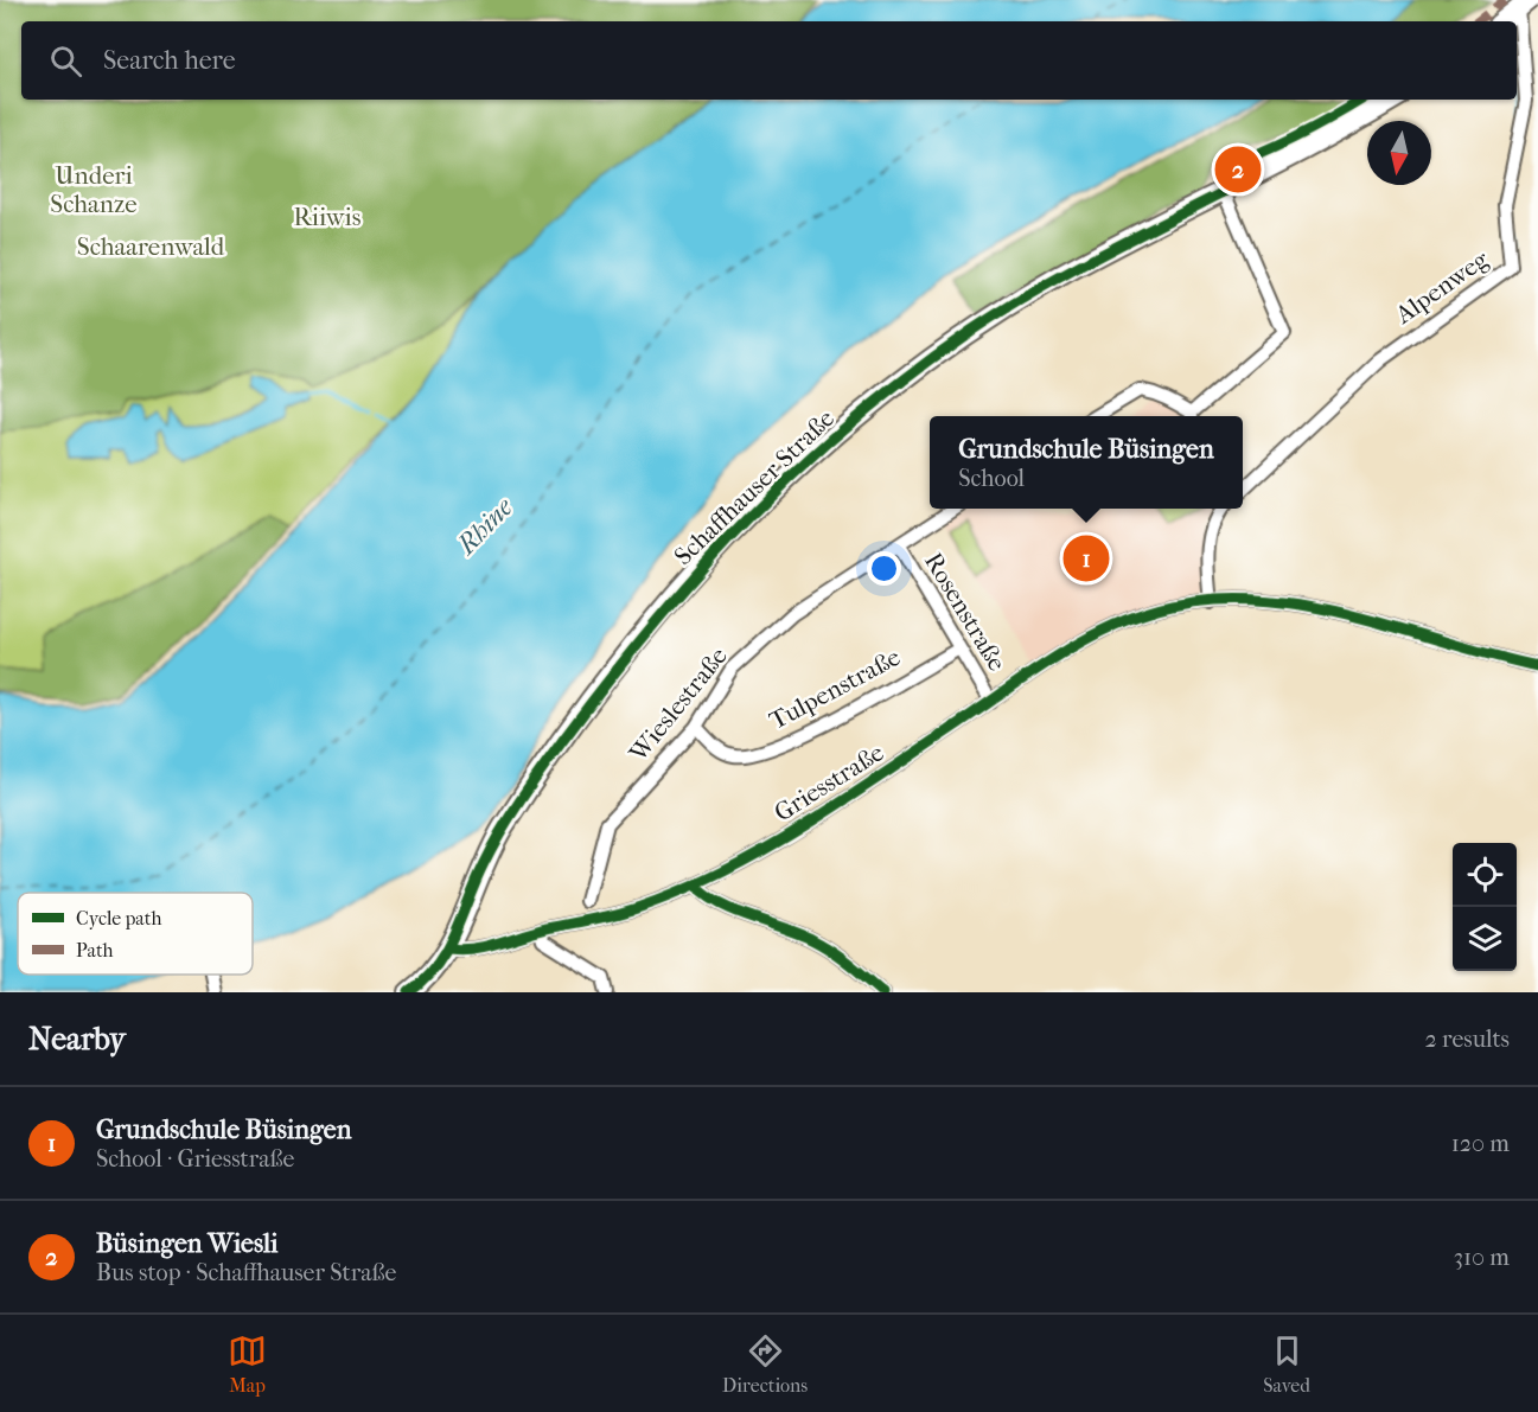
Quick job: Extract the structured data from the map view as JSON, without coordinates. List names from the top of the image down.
{
  "streets": {
    "main road": ["Schaffhauser Straße"],
    "street": [
      "Alpenweg",
      "Rosenstraße",
      "Tulpenstraße",
      "Wieslestraße",
      "Griesstraße"
    ]
  },
  "crossings": [
    ["Schaffhauser Straße", "Griesstraße"],
    ["Rosenstraße", "Tulpenstraße"],
    ["Rosenstraße", "Wieslestraße"],
    ["Rosenstraße", "Griesstraße"],
    ["Tulpenstraße", "Wieslestraße"]
  ],
  "water": ["Rhine"],
  "parks": ["Underi Schanze", "Riiwis", "Schaarenwald"],
  "legend": ["Cycle path", "Path"],
  "north": "bottom",
  "page": {
    "search": "Search here",
    "pins": ["2", "1"],
    "popup": ["Grundschule Büsingen", "School"],
    "heading": ["Nearby", "2 results"],
    "list": [
      {
        "mark": "1",
        "name": "Grundschule Büsingen",
        "note": "School · Griesstraße",
        "value": "120 m"
      },
      {
        "mark": "2",
        "name": "Büsingen Wiesli",
        "note": "Bus stop · Schaffhauser Straße",
        "value": "310 m"
      }
    ],
    "nav": ["Map", "Directions", "Saved"]
  }
}
